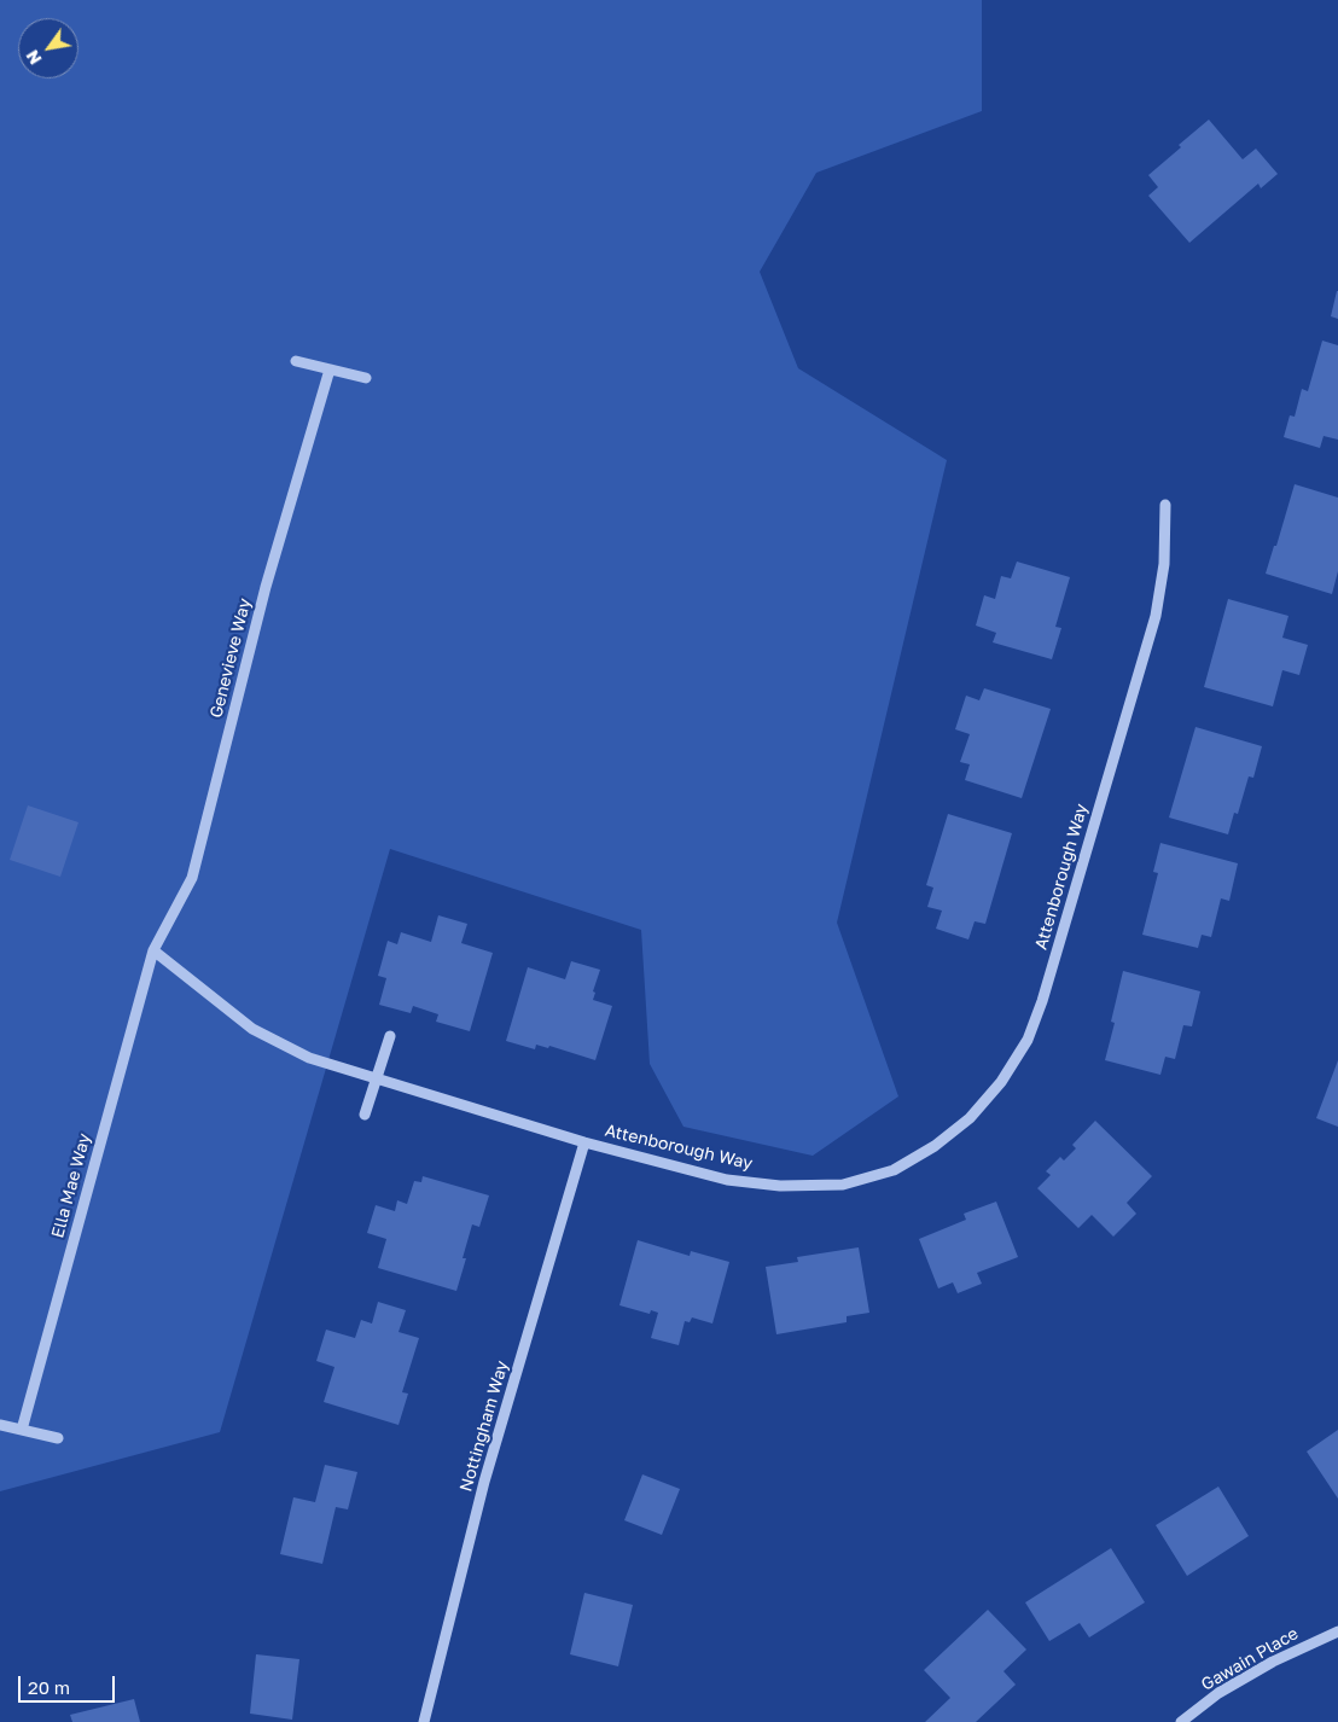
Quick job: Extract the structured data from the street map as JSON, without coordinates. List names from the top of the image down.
{
  "streets": {
    "street": [
      "Genevieve Way",
      "Attenborough Way",
      "Ella Mae Way",
      "Nottingham Way",
      "Gawain Place"
    ]
  },
  "crossings": [
    ["Genevieve Way", "Attenborough Way"],
    ["Genevieve Way", "Ella Mae Way"],
    ["Attenborough Way", "Ella Mae Way"],
    ["Attenborough Way", "Nottingham Way"]
  ],
  "scale_bar": "20 m",
  "north": "bottom left"
}
